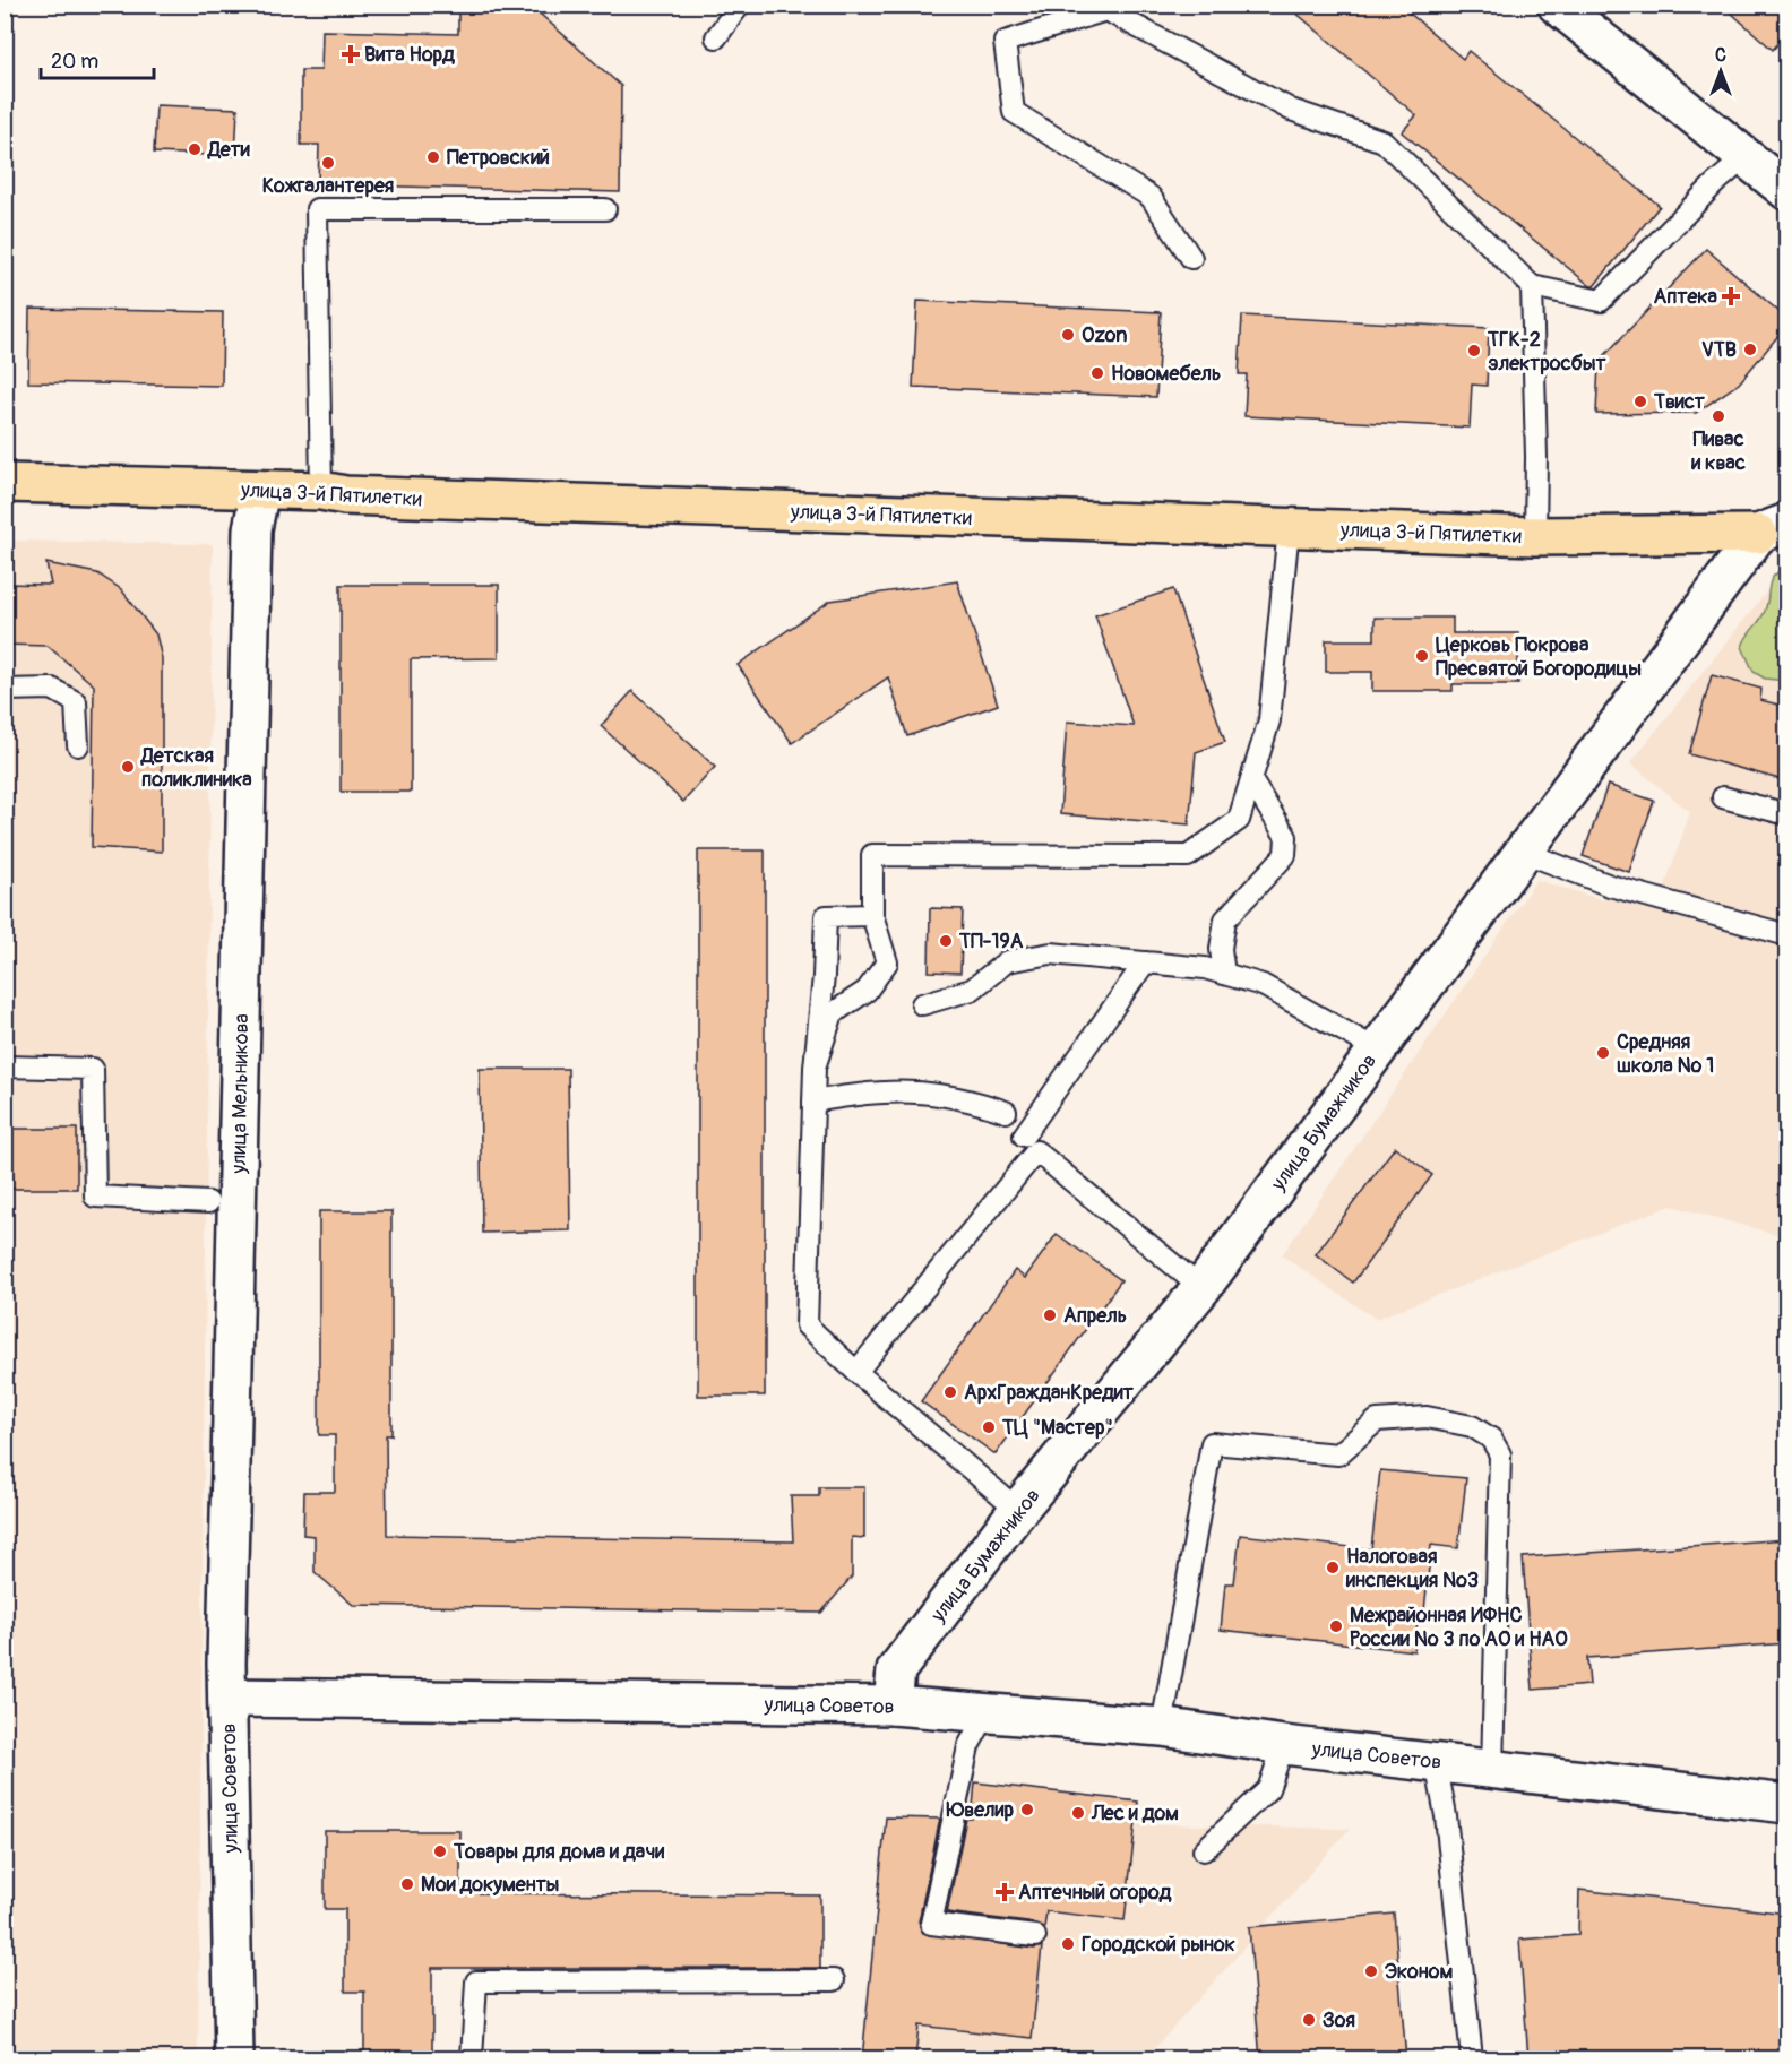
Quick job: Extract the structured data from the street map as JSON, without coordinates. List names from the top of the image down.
{
  "streets": {
    "main road": ["улица 3-й Пятилетки"],
    "street": ["улица Мельникова", "улица Бумажников", "улица Советов"]
  },
  "crossings": [
    ["улица 3-й Пятилетки", "улица Мельникова"],
    ["улица 3-й Пятилетки", "улица Бумажников"],
    ["улица Мельникова", "улица Советов"],
    ["улица Бумажников", "улица Советов"]
  ],
  "places": {
    "health": ["Вита Норд", "Аптека", "Аптечный огород"],
    "other": [
      "Дети",
      "Петровский",
      "Кожгалантерея",
      "Ozon",
      "VTB",
      "ТГК-2 электросбыт",
      "Новомебель",
      "Твист",
      "Пивас и квас",
      "Церковь Покрова Пресвятой Богородицы",
      "Детская поликлиника",
      "ТП-19А",
      "Средняя школа № 1",
      "Апрель",
      "АрхГражданКредит",
      "ТЦ \"Мастер\"",
      "Налоговая инспекция №3",
      "Межрайонная ИФНС России № 3 по АО и НАО",
      "Ювелир",
      "Лес и дом",
      "Товары для дома и дачи",
      "Мои документы",
      "Городской рынок",
      "Эконом",
      "Зоя"
    ]
  },
  "scale_bar": "20 m",
  "north": "top"
}
